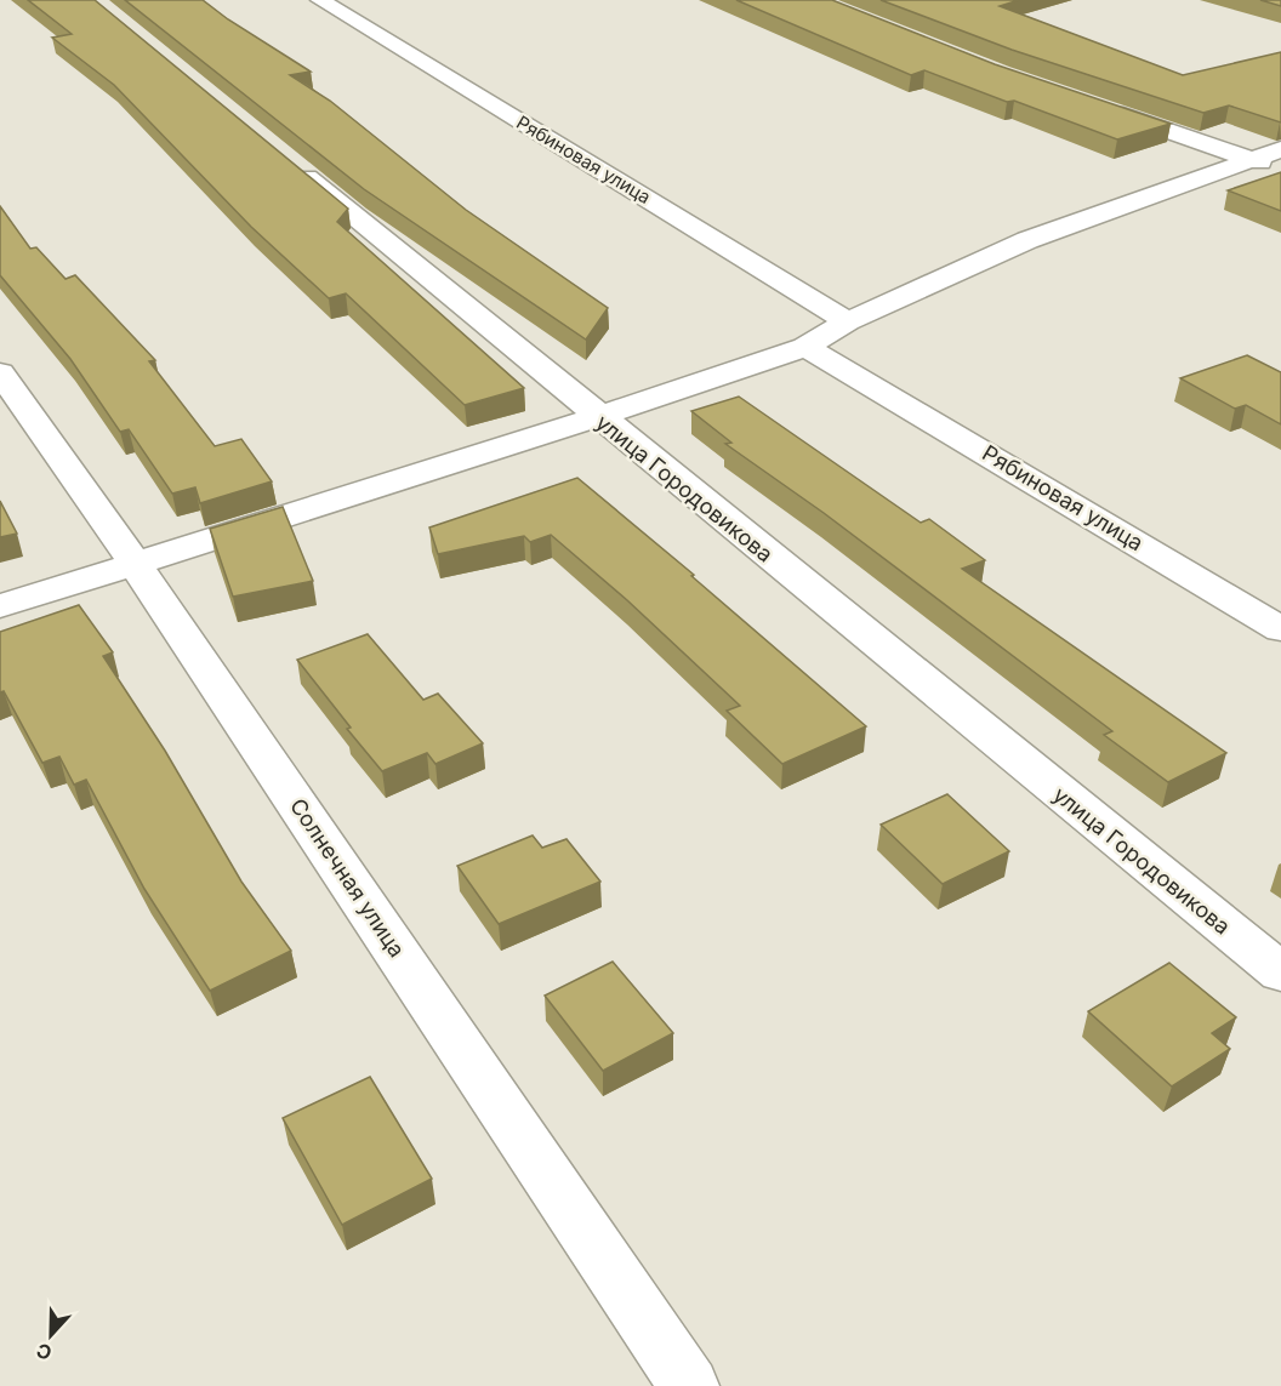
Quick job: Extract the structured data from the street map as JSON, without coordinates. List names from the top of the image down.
{
  "streets": {
    "street": ["Рябиновая улица", "улица Городовикова", "Солнечная улица"]
  },
  "north": "bottom"
}
